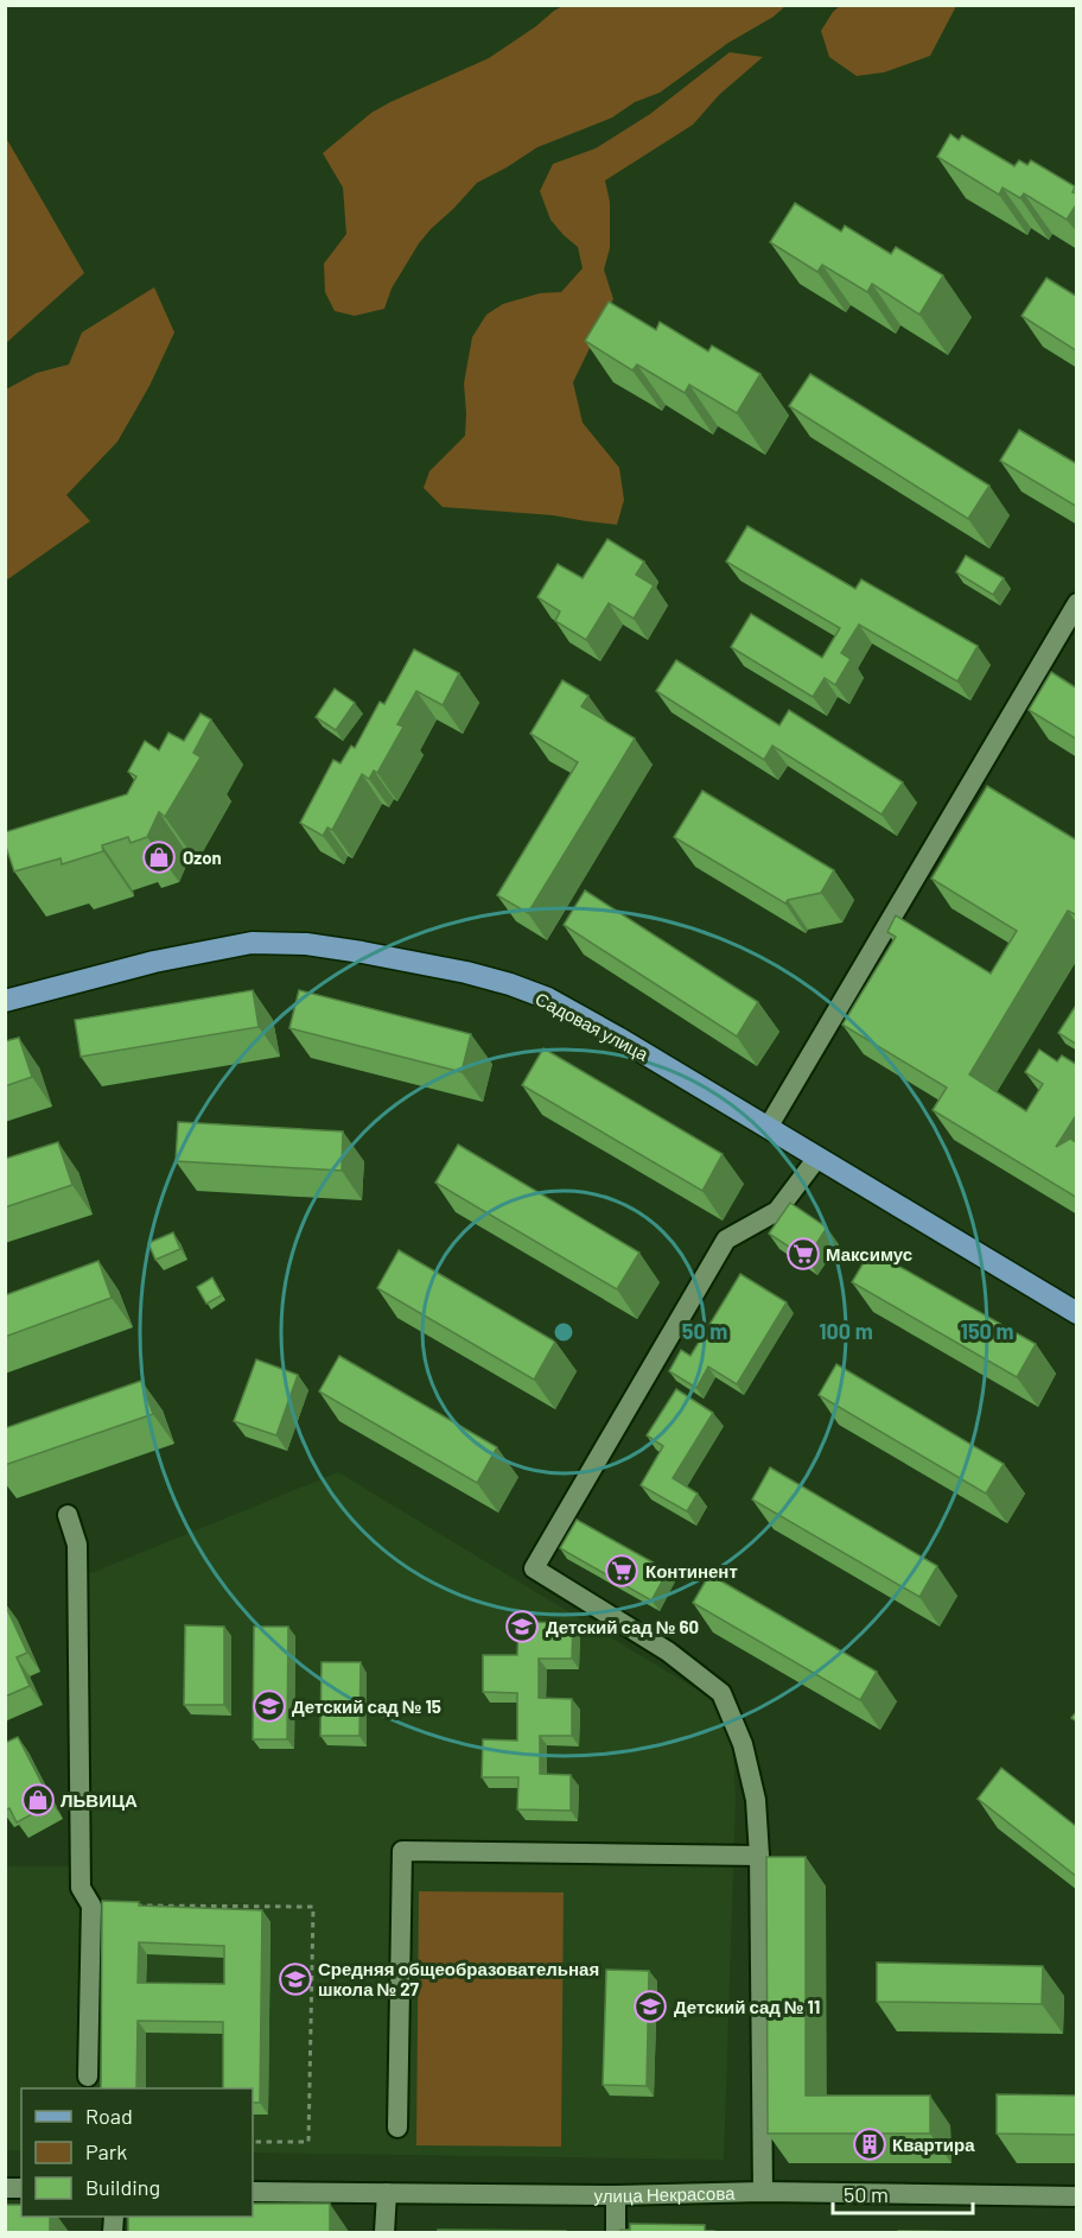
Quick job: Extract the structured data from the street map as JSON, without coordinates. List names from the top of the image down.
{
  "streets": {
    "main road": ["Садовая улица"],
    "street": ["улица Некрасова"]
  },
  "places": {
    "shop": ["Ozon", "ЛЬВИЦА"],
    "supermarket": ["Максимус", "Континент"],
    "school or university": [
      "Детский сад № 60",
      "Детский сад № 15",
      "Средняя общеобразовательная школа № 27",
      "Детский сад № 11"
    ],
    "building": ["Квартира"]
  },
  "legend": ["Road", "Park", "Building"],
  "scale_bar": "50 m",
  "rings": ["50 m", "100 m", "150 m"]
}
